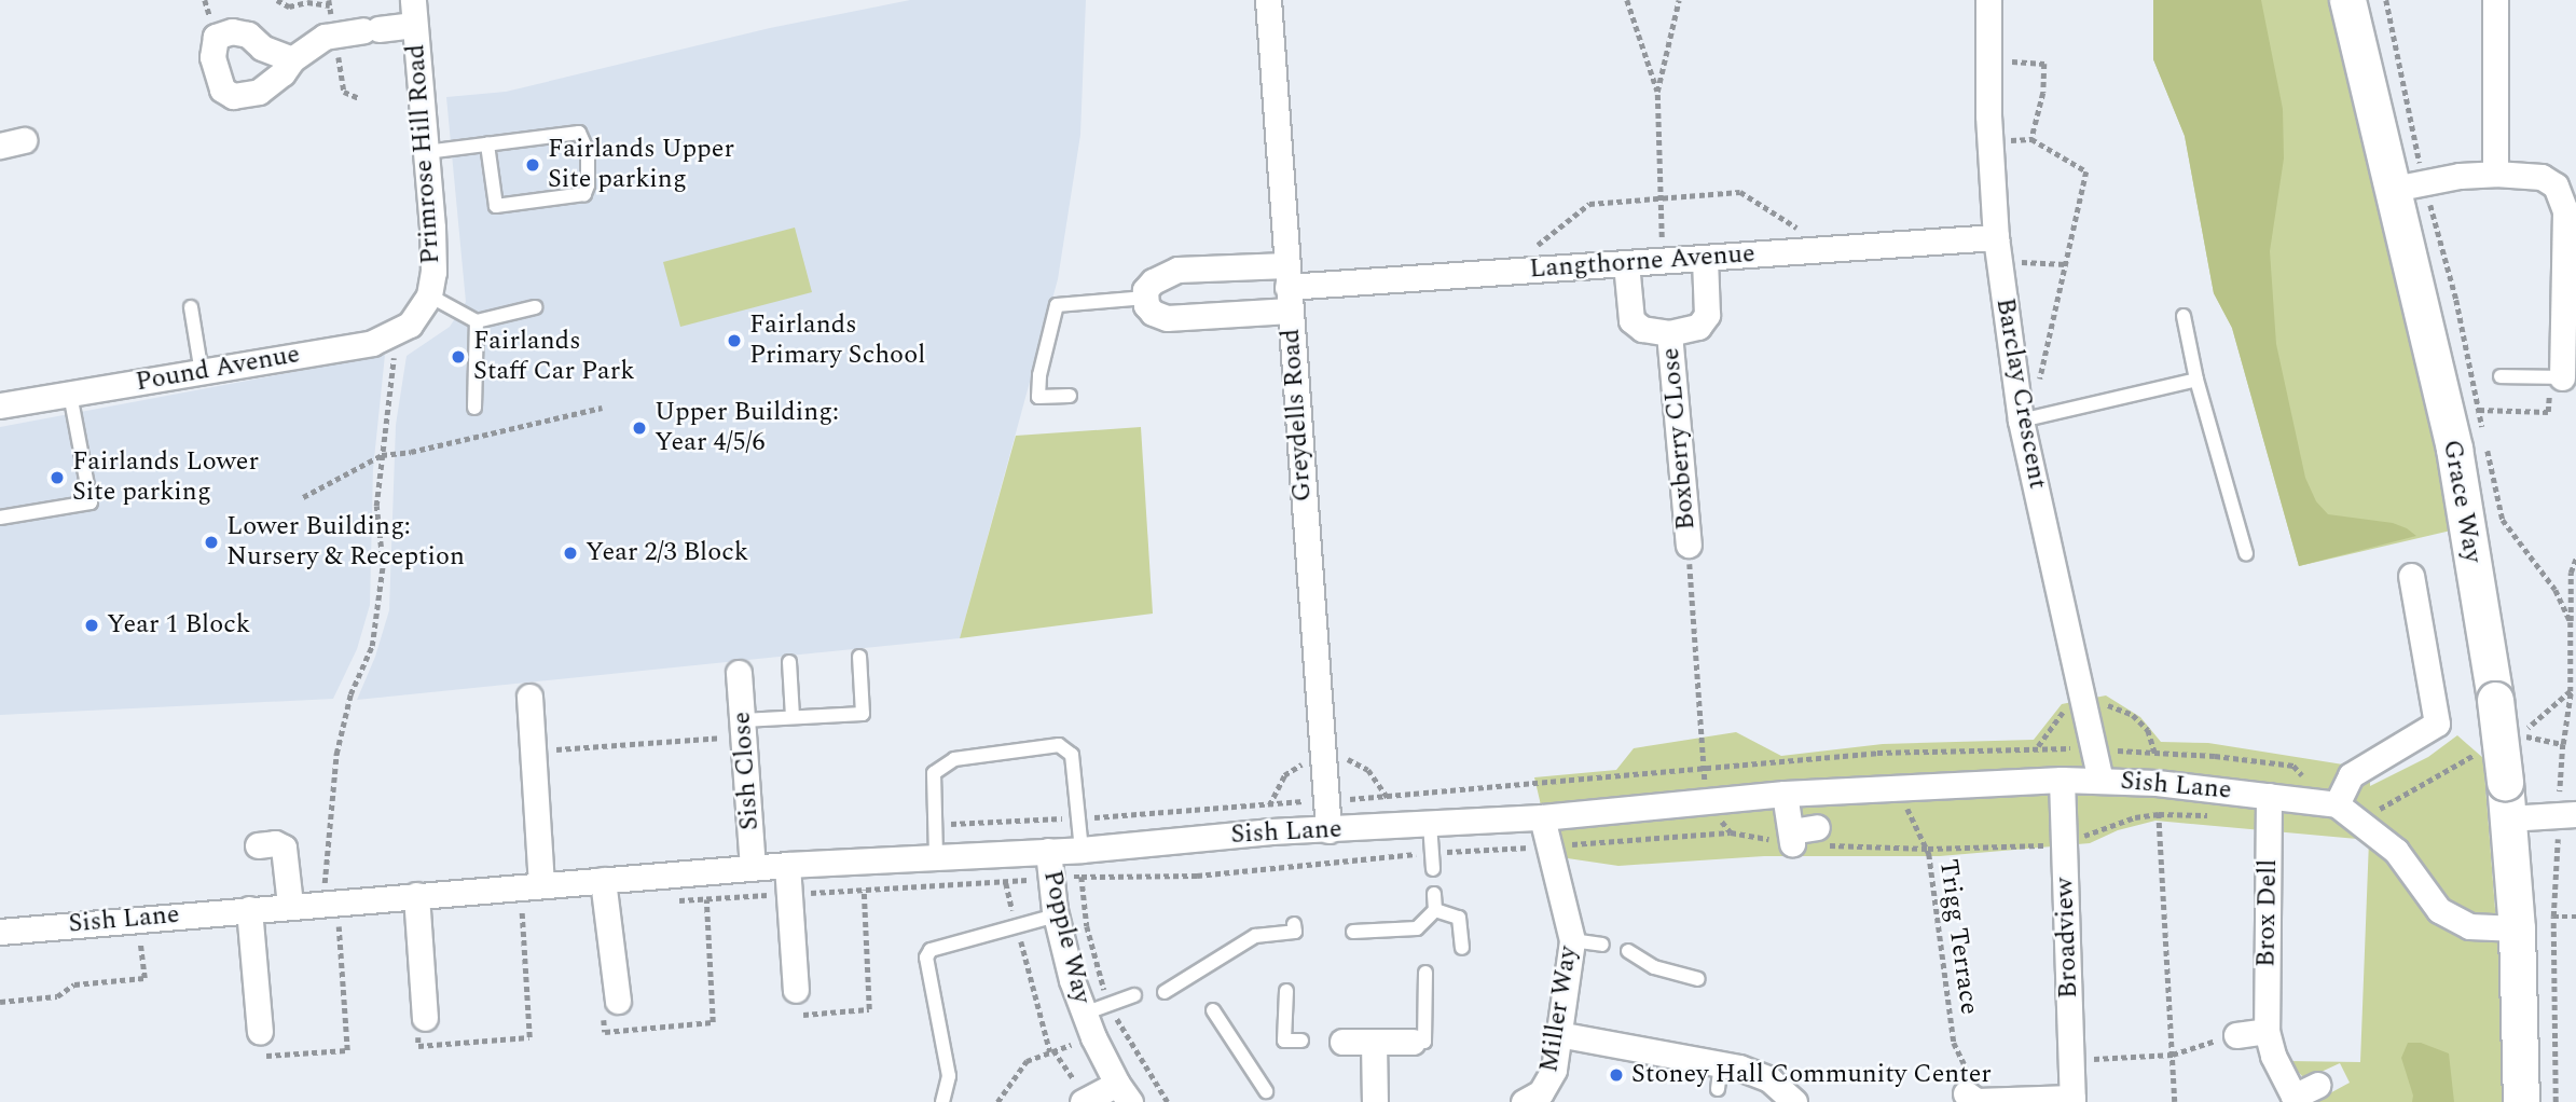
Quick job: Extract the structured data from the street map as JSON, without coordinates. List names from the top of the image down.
{
  "streets": {
    "street": [
      "Primrose Hill Road",
      "Langthorne Avenue",
      "Pound Avenue",
      "Barclay Crescent",
      "Greydells Road",
      "Boxberry CLose",
      "Grace Way",
      "Sish Close",
      "Sish Lane",
      "Brox Dell",
      "Popple Way",
      "Broadview",
      "Miller Way"
    ],
    "path": ["Trigg Terrace"]
  },
  "crossings": [
    ["Primrose Hill Road", "Pound Avenue"],
    ["Langthorne Avenue", "Barclay Crescent"],
    ["Langthorne Avenue", "Greydells Road"],
    ["Langthorne Avenue", "Boxberry CLose"],
    ["Barclay Crescent", "Sish Lane"],
    ["Greydells Road", "Sish Lane"],
    ["Grace Way", "Sish Lane"],
    ["Sish Close", "Sish Lane"],
    ["Sish Lane", "Brox Dell"],
    ["Sish Lane", "Popple Way"],
    ["Sish Lane", "Trigg Terrace"],
    ["Sish Lane", "Broadview"],
    ["Sish Lane", "Miller Way"],
    ["Trigg Terrace", "Broadview"]
  ],
  "places": [
    "Fairlands Upper Site parking",
    "Fairlands Primary School",
    "Fairlands Staff Car Park",
    "Upper Building: Year 4/5/6",
    "Fairlands Lower Site parking",
    "Lower Building: Nursery & Reception",
    "Year 2/3 Block",
    "Year 1 Block",
    "Stoney Hall Community Center"
  ]
}
